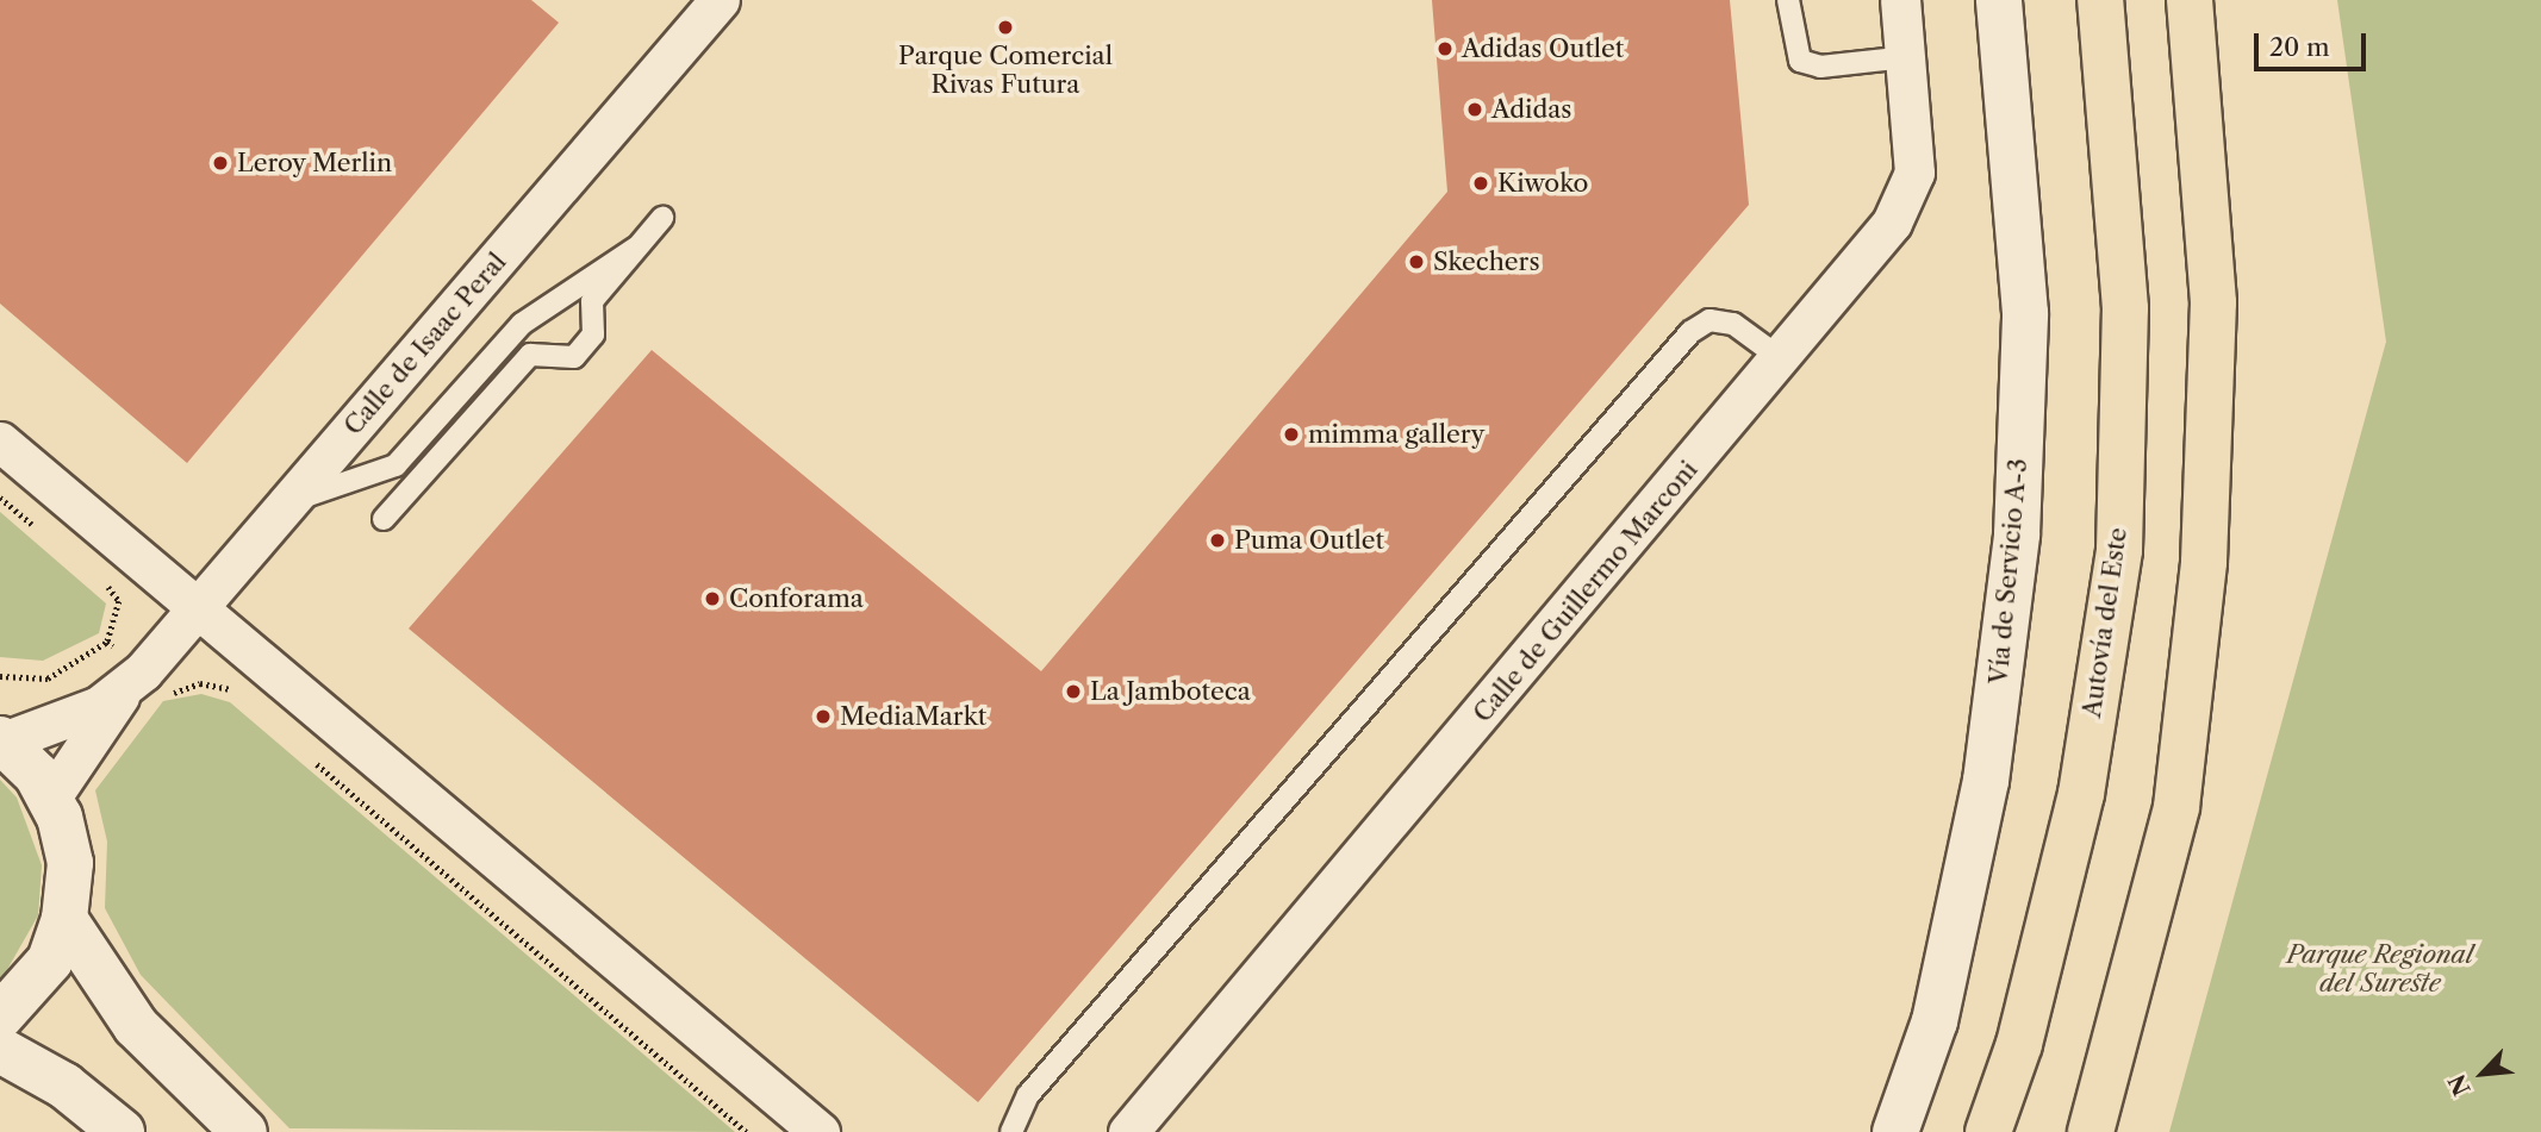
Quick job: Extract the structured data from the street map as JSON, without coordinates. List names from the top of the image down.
{
  "streets": {
    "highway": ["Autovía del Este"],
    "main road": ["Vía de Servicio A-3"],
    "street": ["Calle de Isaac Peral", "Calle de Guillermo Marconi"]
  },
  "parks": ["Parque Regional del Sureste"],
  "places": [
    "Parque Comercial Rivas Futura",
    "Adidas Outlet",
    "Adidas",
    "Leroy Merlin",
    "Kiwoko",
    "Skechers",
    "mimma gallery",
    "Puma Outlet",
    "Conforama",
    "La Jamboteca",
    "MediaMarkt"
  ],
  "scale_bar": "20 m",
  "north": "bottom left"
}
